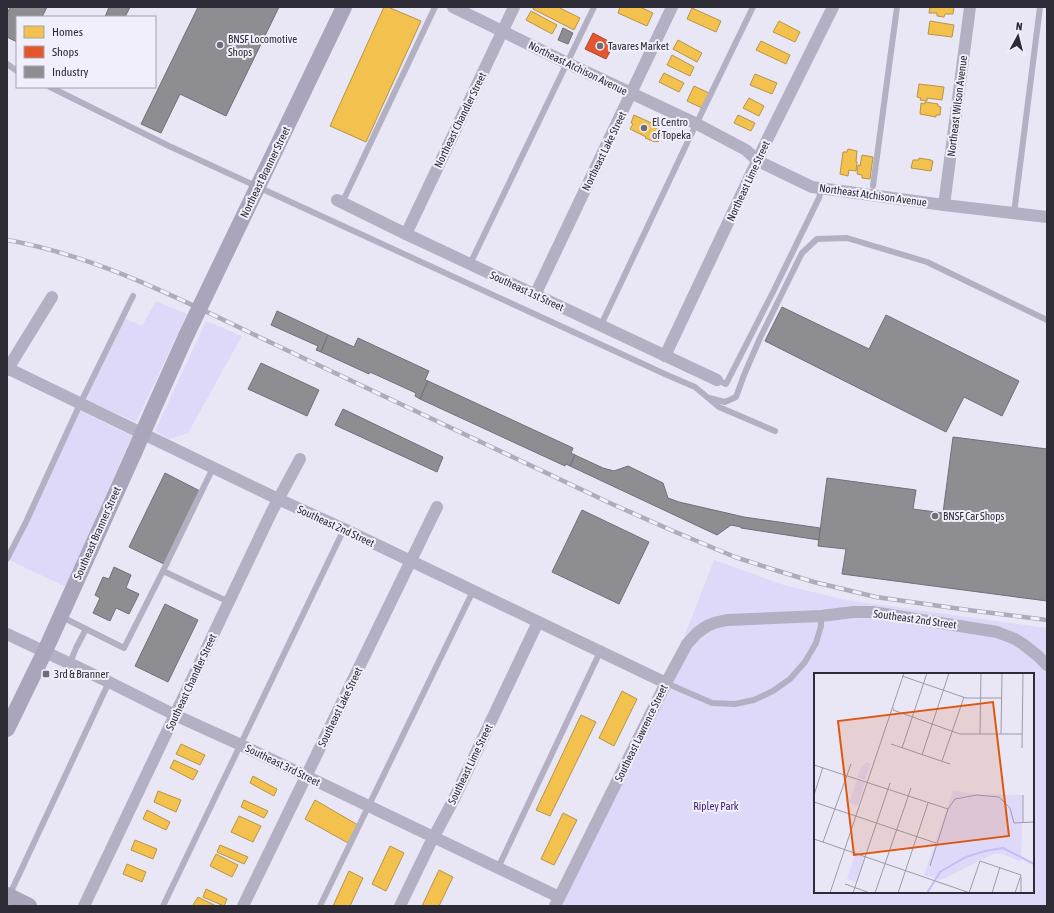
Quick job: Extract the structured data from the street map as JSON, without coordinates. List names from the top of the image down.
{
  "streets": {
    "main road": ["Northeast Branner Street", "Southeast Branner Street"],
    "street": [
      "Northeast Atchison Avenue",
      "Northeast Wilson Avenue",
      "Northeast Chandler Street",
      "Northeast Lake Street",
      "Northeast Lime Street",
      "Southeast 1st Street",
      "Southeast 2nd Street",
      "Southeast Chandler Street",
      "Southeast Lake Street",
      "Southeast Lawrence Street",
      "Southeast Lime Street",
      "Southeast 3rd Street"
    ]
  },
  "crossings": [
    ["Northeast Atchison Avenue", "Northeast Wilson Avenue"],
    ["Northeast Atchison Avenue", "Northeast Chandler Street"],
    ["Northeast Atchison Avenue", "Northeast Lake Street"],
    ["Northeast Atchison Avenue", "Northeast Lime Street"],
    ["Northeast Chandler Street", "Southeast 1st Street"],
    ["Northeast Lake Street", "Southeast 1st Street"],
    ["Northeast Branner Street", "Southeast Branner Street"],
    ["Northeast Lime Street", "Southeast 1st Street"],
    ["Southeast 2nd Street", "Southeast Chandler Street"],
    ["Southeast 2nd Street", "Southeast Lake Street"],
    ["Southeast 2nd Street", "Southeast Lawrence Street"],
    ["Southeast 2nd Street", "Southeast Lime Street"],
    ["Southeast Branner Street", "Southeast 3rd Street"],
    ["Southeast Chandler Street", "Southeast 3rd Street"],
    ["Southeast Lake Street", "Southeast 3rd Street"],
    ["Southeast Lawrence Street", "Southeast 3rd Street"],
    ["Southeast Lime Street", "Southeast 3rd Street"]
  ],
  "parks": ["Ripley Park"],
  "places": {
    "other": [
      "BNSF Locomotive Shops",
      "Tavares Market",
      "El Centro of Topeka",
      "BNSF Car Shops"
    ],
    "transit": ["3rd & Branner"]
  },
  "legend": ["Homes", "Shops", "Industry"],
  "north": "top"
}
